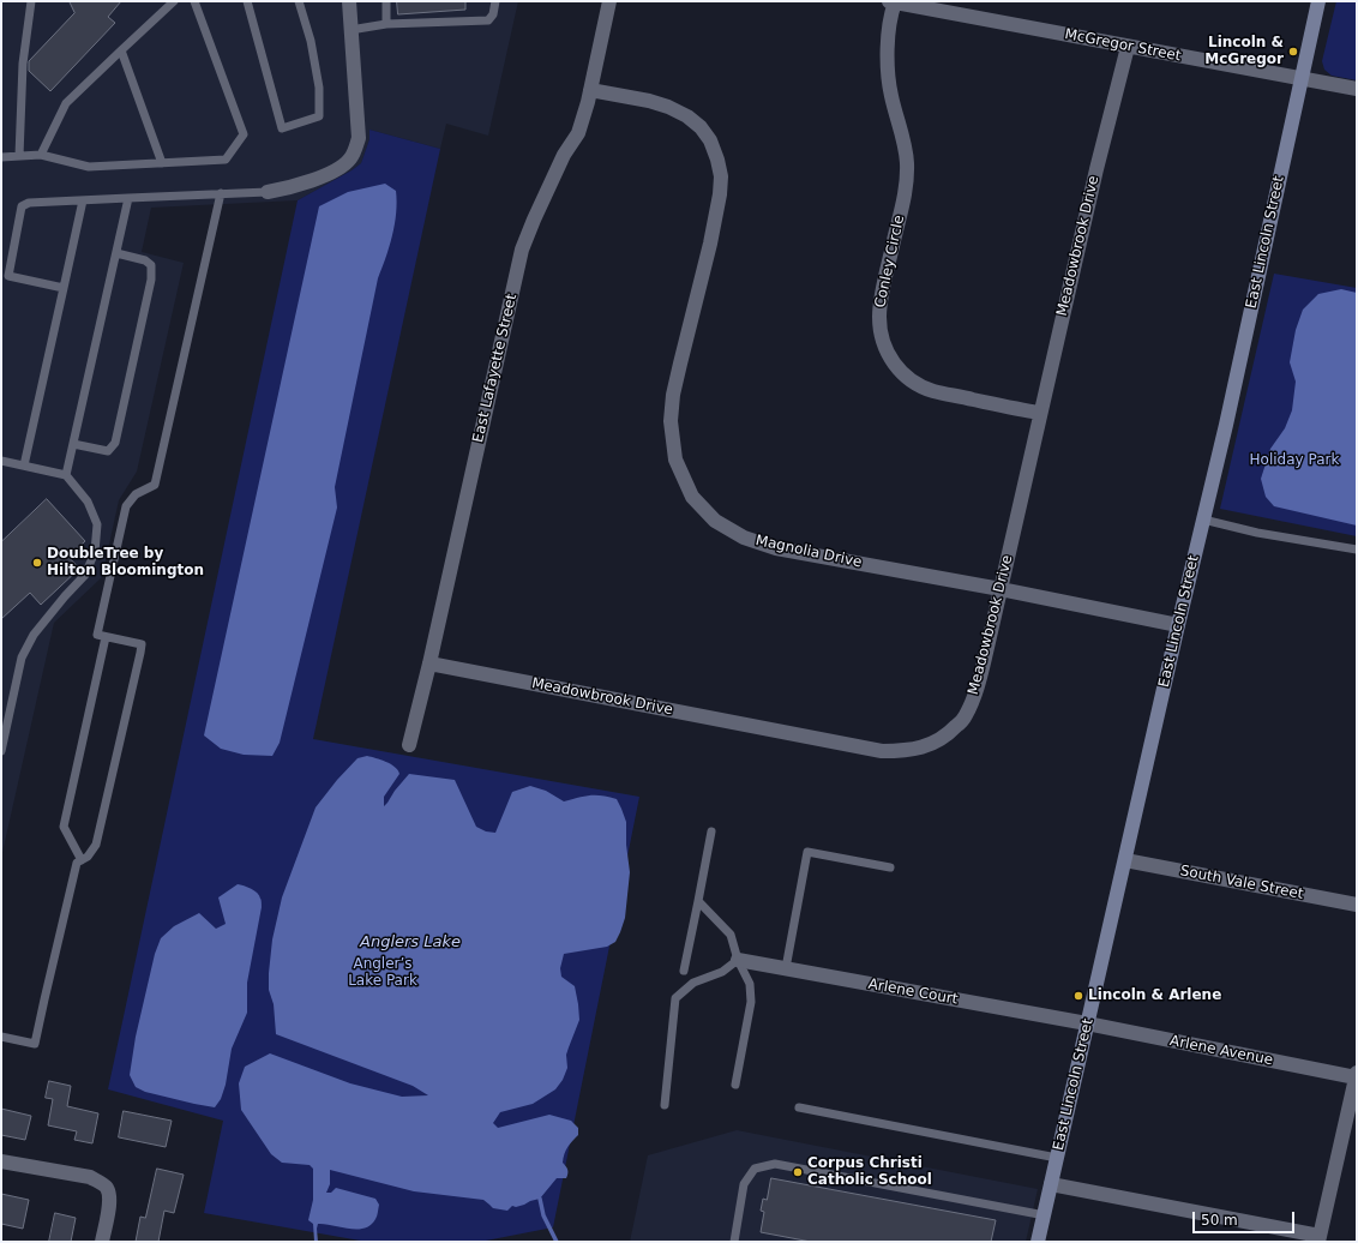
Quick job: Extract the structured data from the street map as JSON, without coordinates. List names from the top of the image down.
{
  "streets": {
    "main road": ["East Lincoln Street"],
    "street": [
      "McGregor Street",
      "Meadowbrook Drive",
      "Conley Circle",
      "East Lafayette Street",
      "Magnolia Drive",
      "South Vale Street",
      "Arlene Court",
      "Arlene Avenue"
    ]
  },
  "crossings": [
    ["McGregor Street", "East Lincoln Street"],
    ["McGregor Street", "Meadowbrook Drive"],
    ["McGregor Street", "Conley Circle"],
    ["East Lincoln Street", "Magnolia Drive"],
    ["East Lincoln Street", "South Vale Street"],
    ["East Lincoln Street", "Arlene Court"],
    ["East Lincoln Street", "Arlene Avenue"],
    ["Meadowbrook Drive", "Conley Circle"],
    ["Meadowbrook Drive", "East Lafayette Street"],
    ["Meadowbrook Drive", "Magnolia Drive"],
    ["East Lafayette Street", "Magnolia Drive"],
    ["Arlene Court", "Arlene Avenue"]
  ],
  "water": ["Anglers Lake"],
  "parks": ["Holiday Park", "Angler’s Lake Park"],
  "places": [
    "Lincoln & McGregor",
    "DoubleTree by Hilton Bloomington",
    "Lincoln & Arlene",
    "Corpus Christi Catholic School"
  ],
  "scale_bar": "50 m"
}
